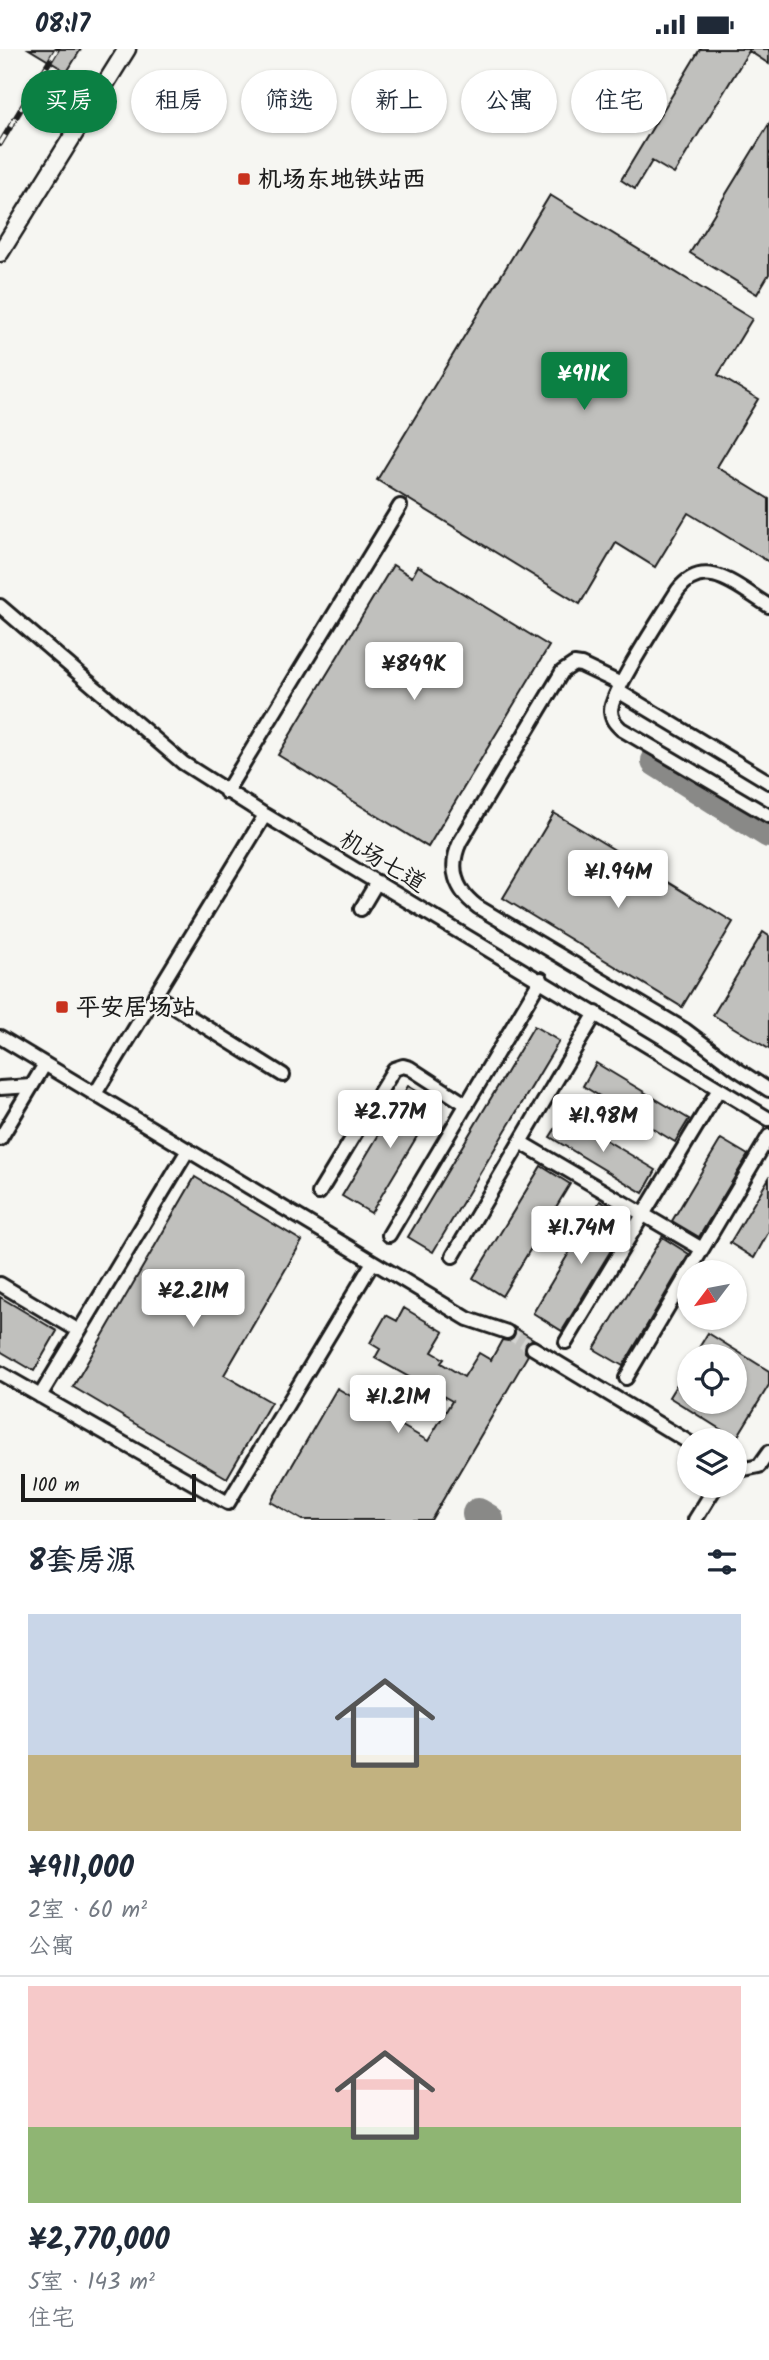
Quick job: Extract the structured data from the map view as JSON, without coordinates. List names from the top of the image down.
{
  "streets": {
    "lane": ["机场七道"]
  },
  "places": {
    "transit": ["机场东地铁站西", "平安居场站"]
  },
  "scale_bar": "100 m",
  "north": "bottom left",
  "page": {
    "status": "08:17",
    "chip": [
      "买房",
      "租房",
      "筛选",
      "新上",
      "公寓",
      "住宅"
    ],
    "price": [
      "¥911K",
      "¥849K",
      "¥1.94M",
      "¥2.77M",
      "¥1.98M",
      "¥1.74M",
      "¥2.21M",
      "¥1.21M"
    ],
    "scale": "100 m",
    "heading": "8套房源",
    "list": [
      {
        "name": "¥911,000",
        "note": "2室 · 60 m² · 公寓"
      },
      {
        "name": "¥2,770,000",
        "note": "5室 · 143 m² · 住宅"
      }
    ]
  }
}
